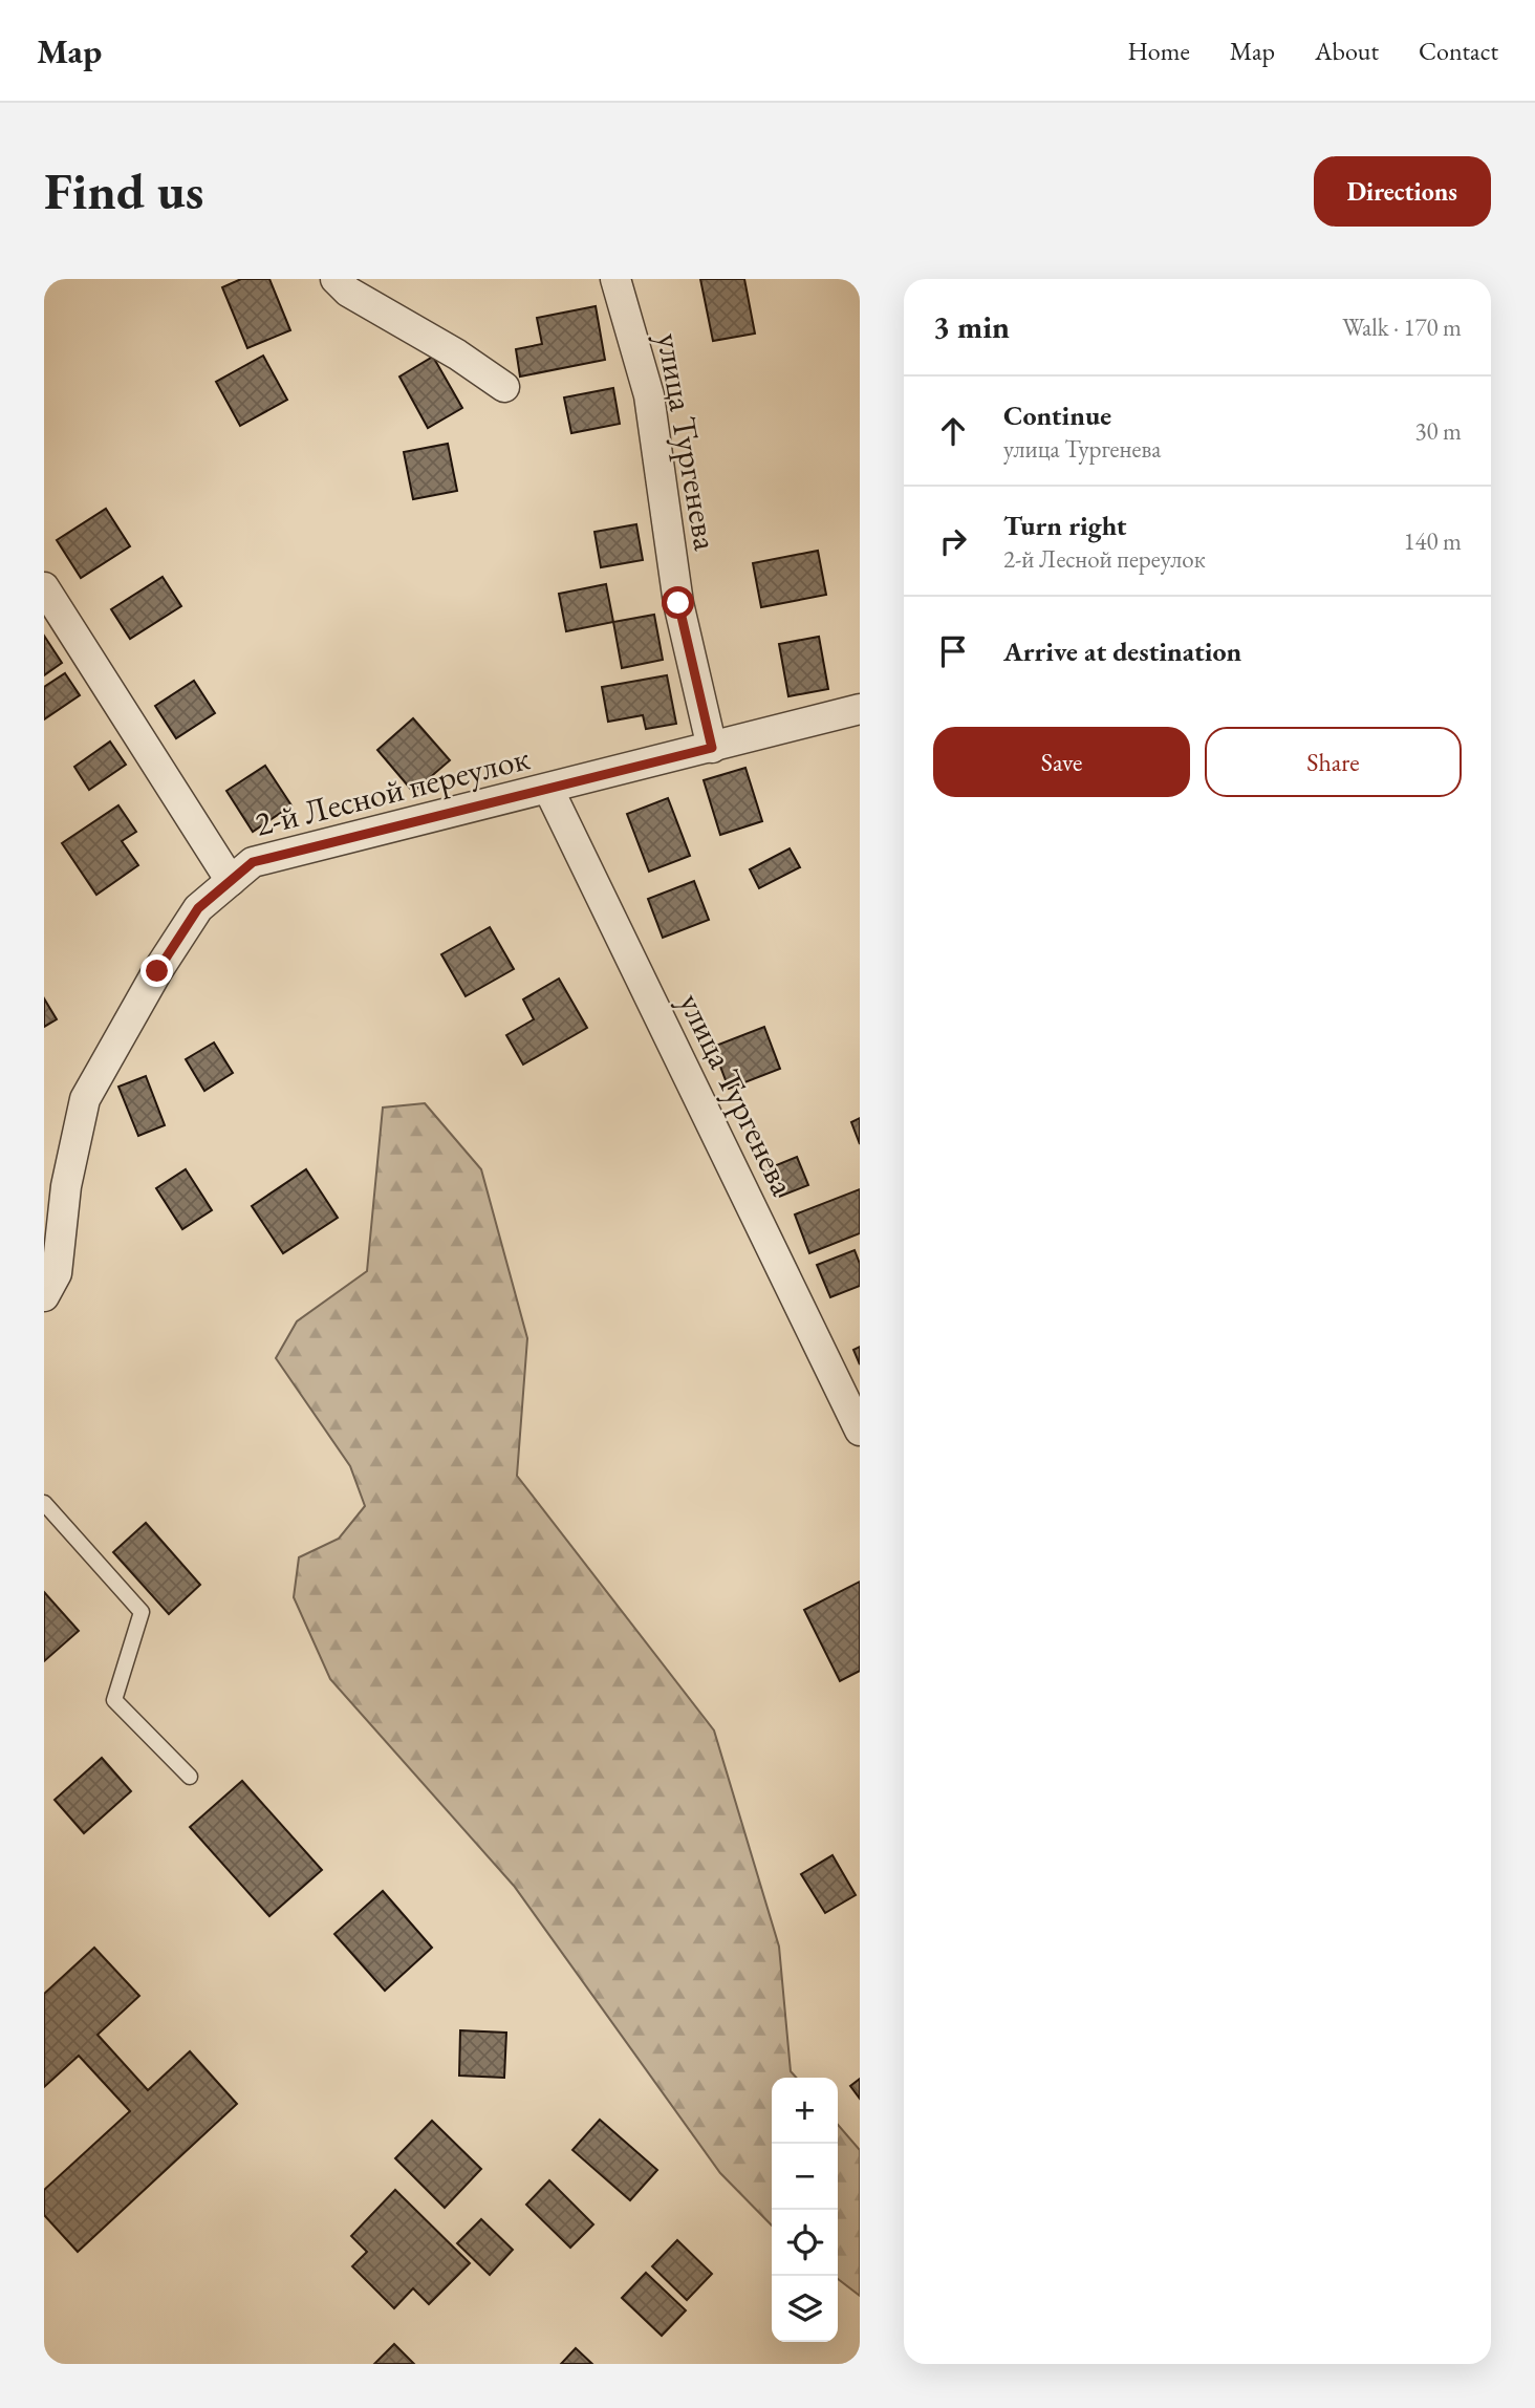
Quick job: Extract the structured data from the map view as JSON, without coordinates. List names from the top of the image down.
{
  "streets": {
    "street": ["улица Тургенева", "2-й Лесной переулок"]
  },
  "crossings": [
    ["улица Тургенева", "2-й Лесной переулок"]
  ],
  "page": {
    "header": "Map",
    "nav": [
      "Home",
      "Map",
      "About",
      "Contact"
    ],
    "buttons": [
      "Directions",
      ["Save", "Share"]
    ],
    "title": "Find us",
    "heading": ["3 min", "Walk · 170 m"],
    "list": [
      ["Continue", "улица Тургенева", "30 m"],
      ["Turn right", "2-й Лесной переулок", "140 m"],
      "Arrive at destination"
    ],
    "map_buttons": ["+", "−"]
  }
}
